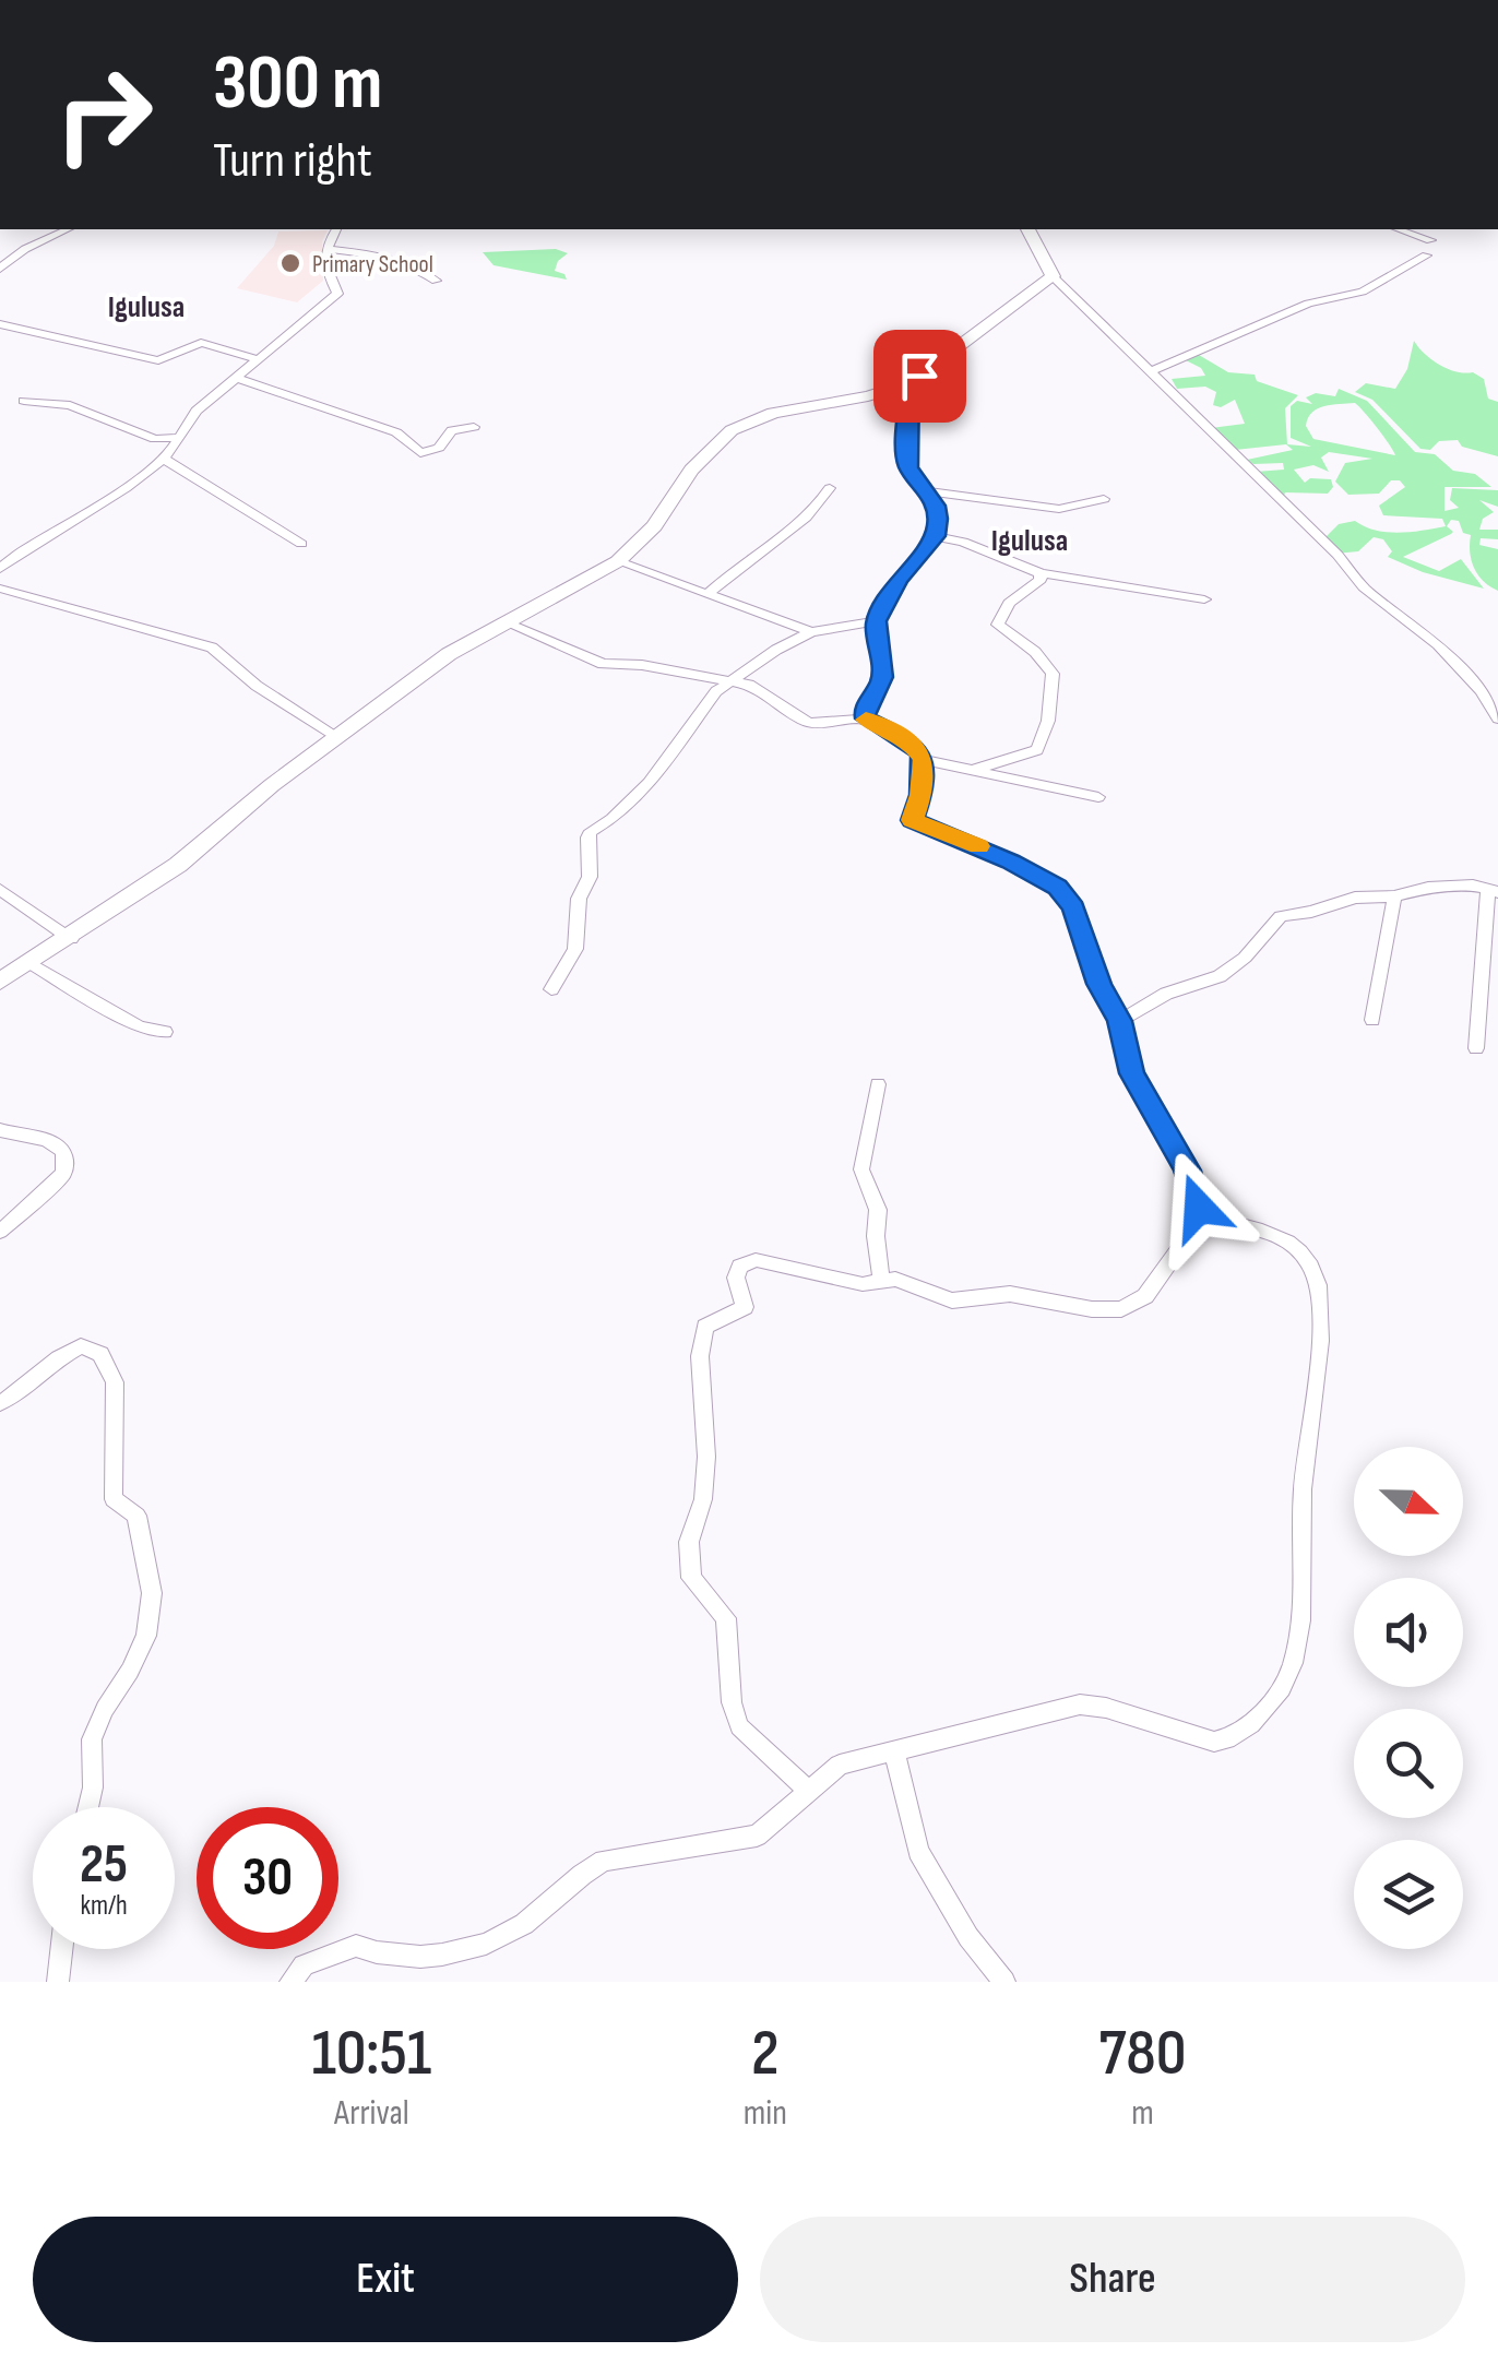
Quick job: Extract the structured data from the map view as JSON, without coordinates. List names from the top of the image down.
{
  "districts": ["Igulusa", "Igulusa"],
  "places": ["Primary School"],
  "north": "right",
  "page": {
    "turn": ["300 m", "Turn right"],
    "speed": "25 km/h",
    "limit": "30",
    "eta": [
      "10:51",
      "Arrival",
      "2",
      "min",
      "780",
      "m"
    ],
    "buttons": ["Exit", "Share"]
  }
}
